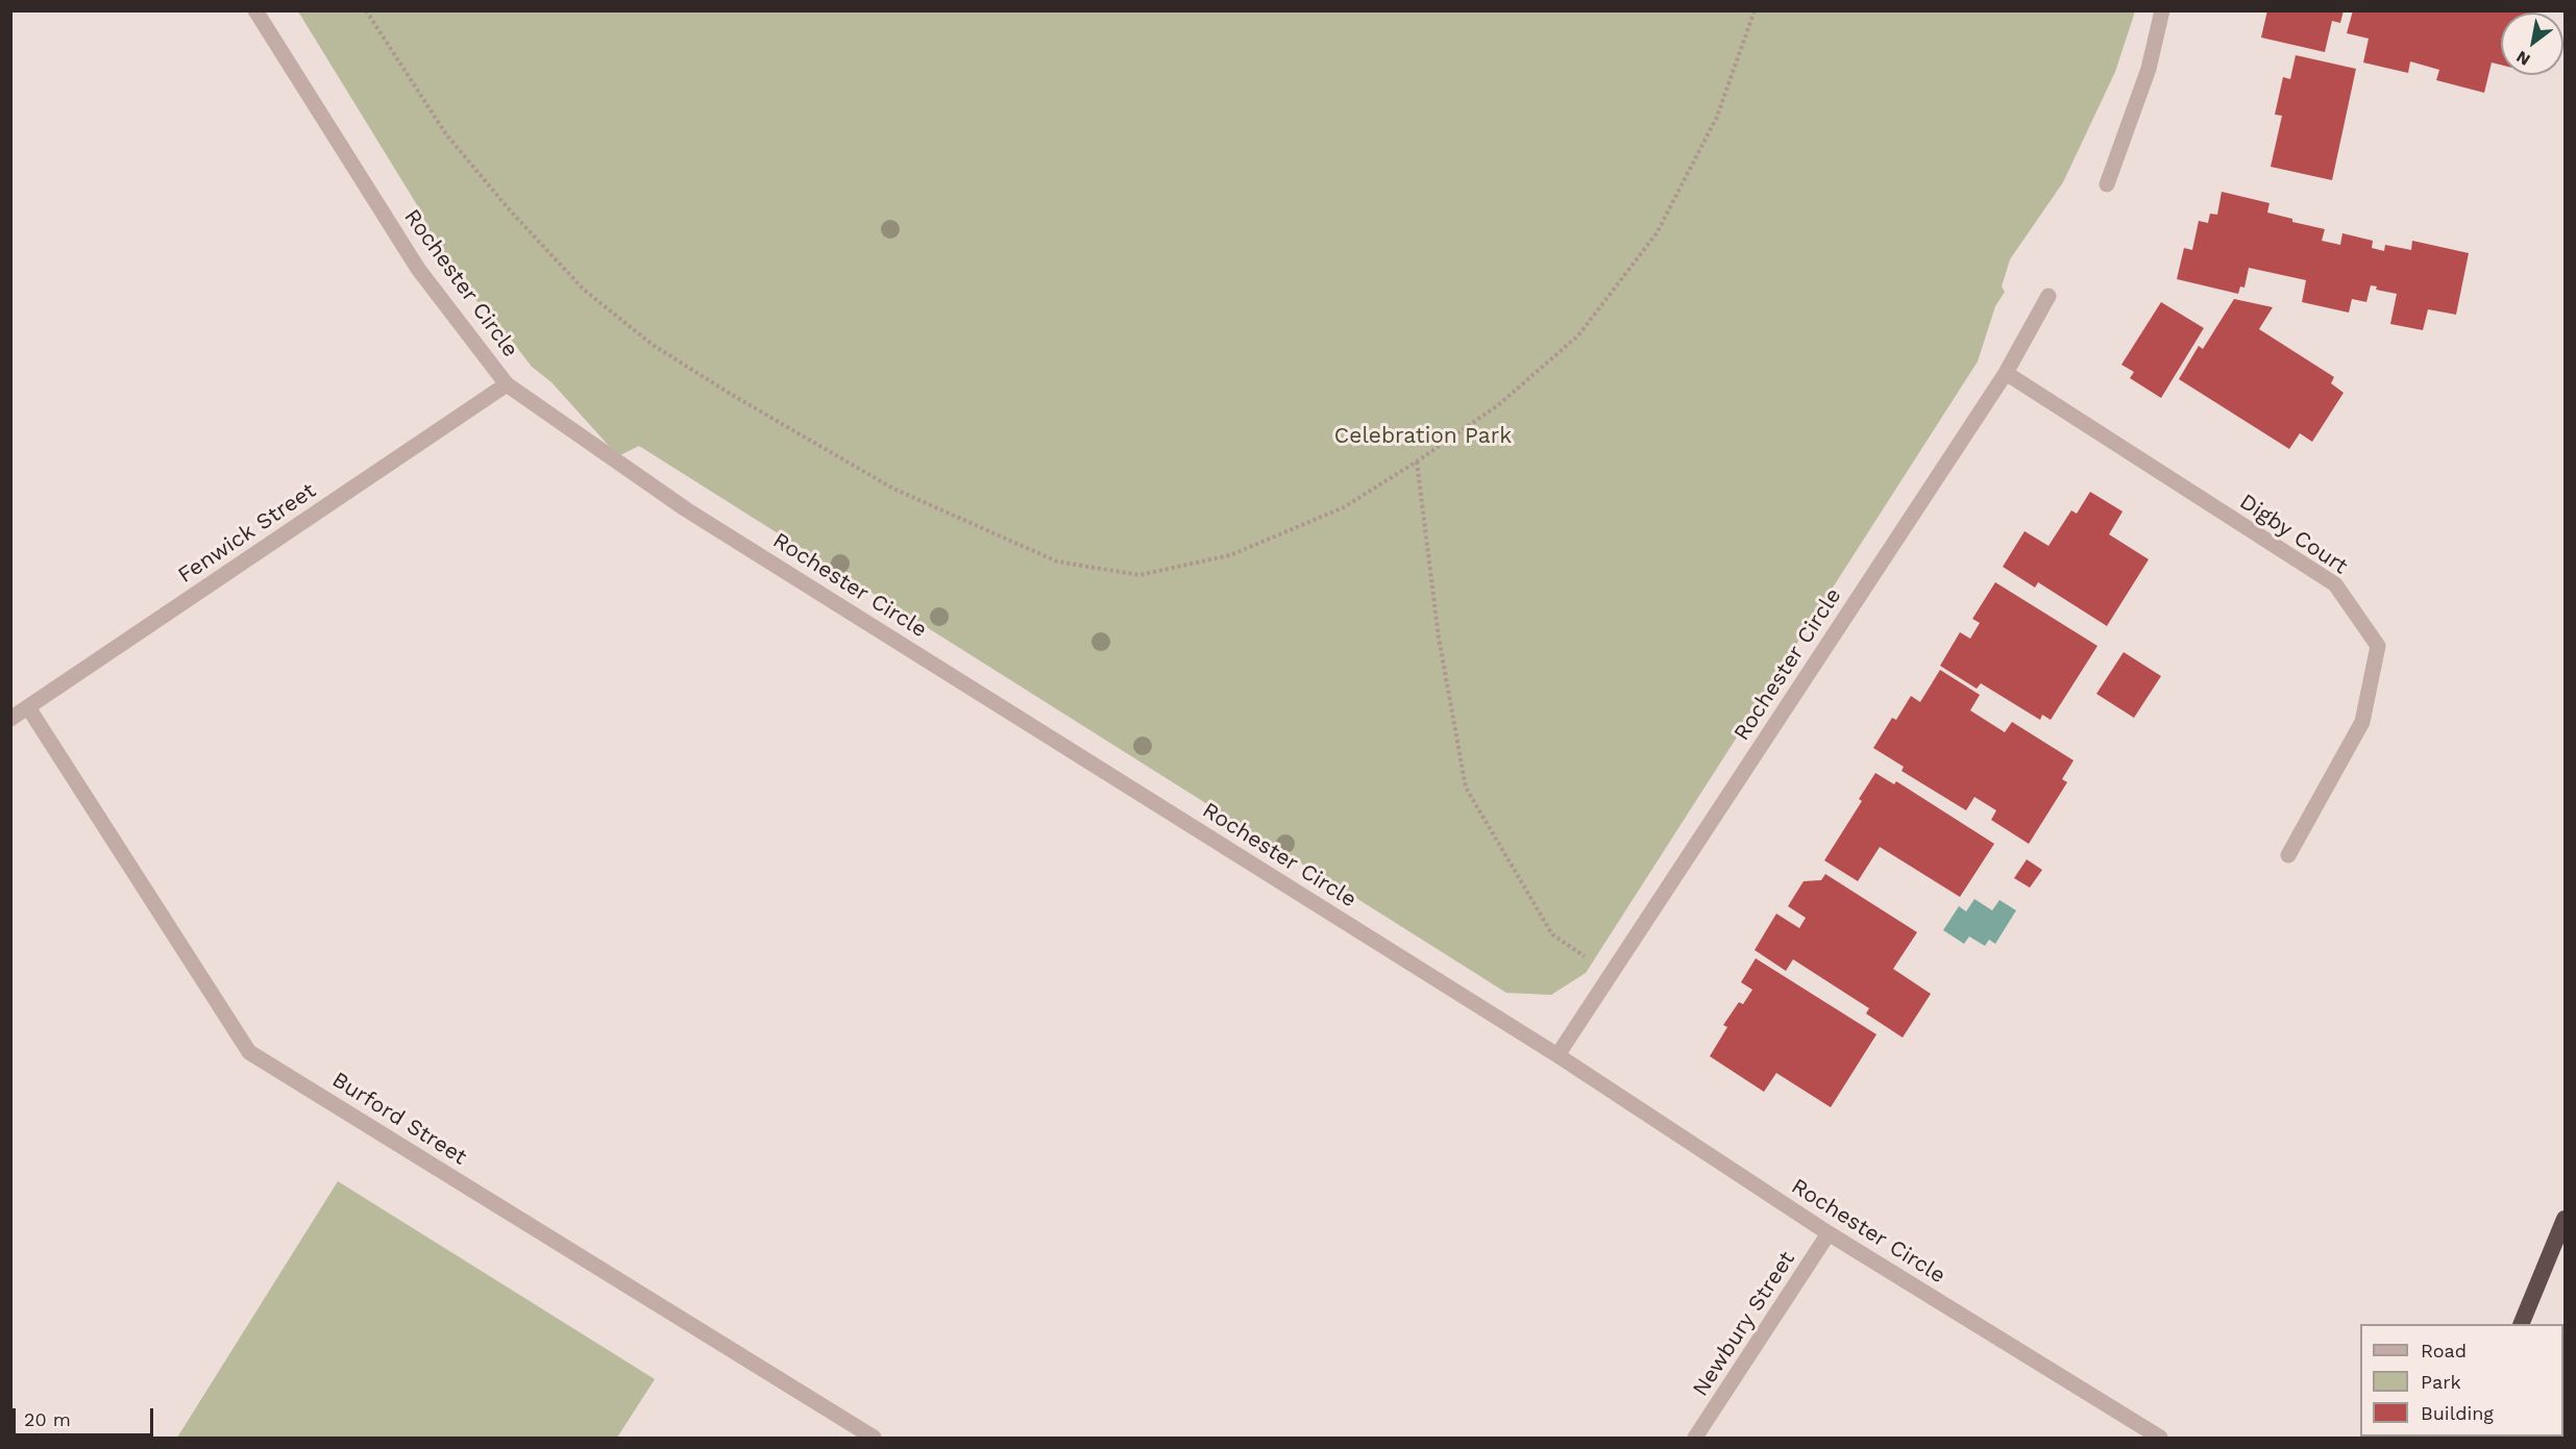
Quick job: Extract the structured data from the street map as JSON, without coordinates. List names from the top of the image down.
{
  "streets": {
    "street": [
      "Rochester Circle",
      "Fenwick Street",
      "Digby Court",
      "Burford Street",
      "Newbury Street"
    ]
  },
  "crossings": [
    ["Rochester Circle", "Fenwick Street"],
    ["Rochester Circle", "Digby Court"],
    ["Rochester Circle", "Newbury Street"],
    ["Fenwick Street", "Burford Street"]
  ],
  "parks": ["Celebration Park"],
  "legend": ["Road", "Park", "Building"],
  "scale_bar": "20 m",
  "north": "bottom left"
}
